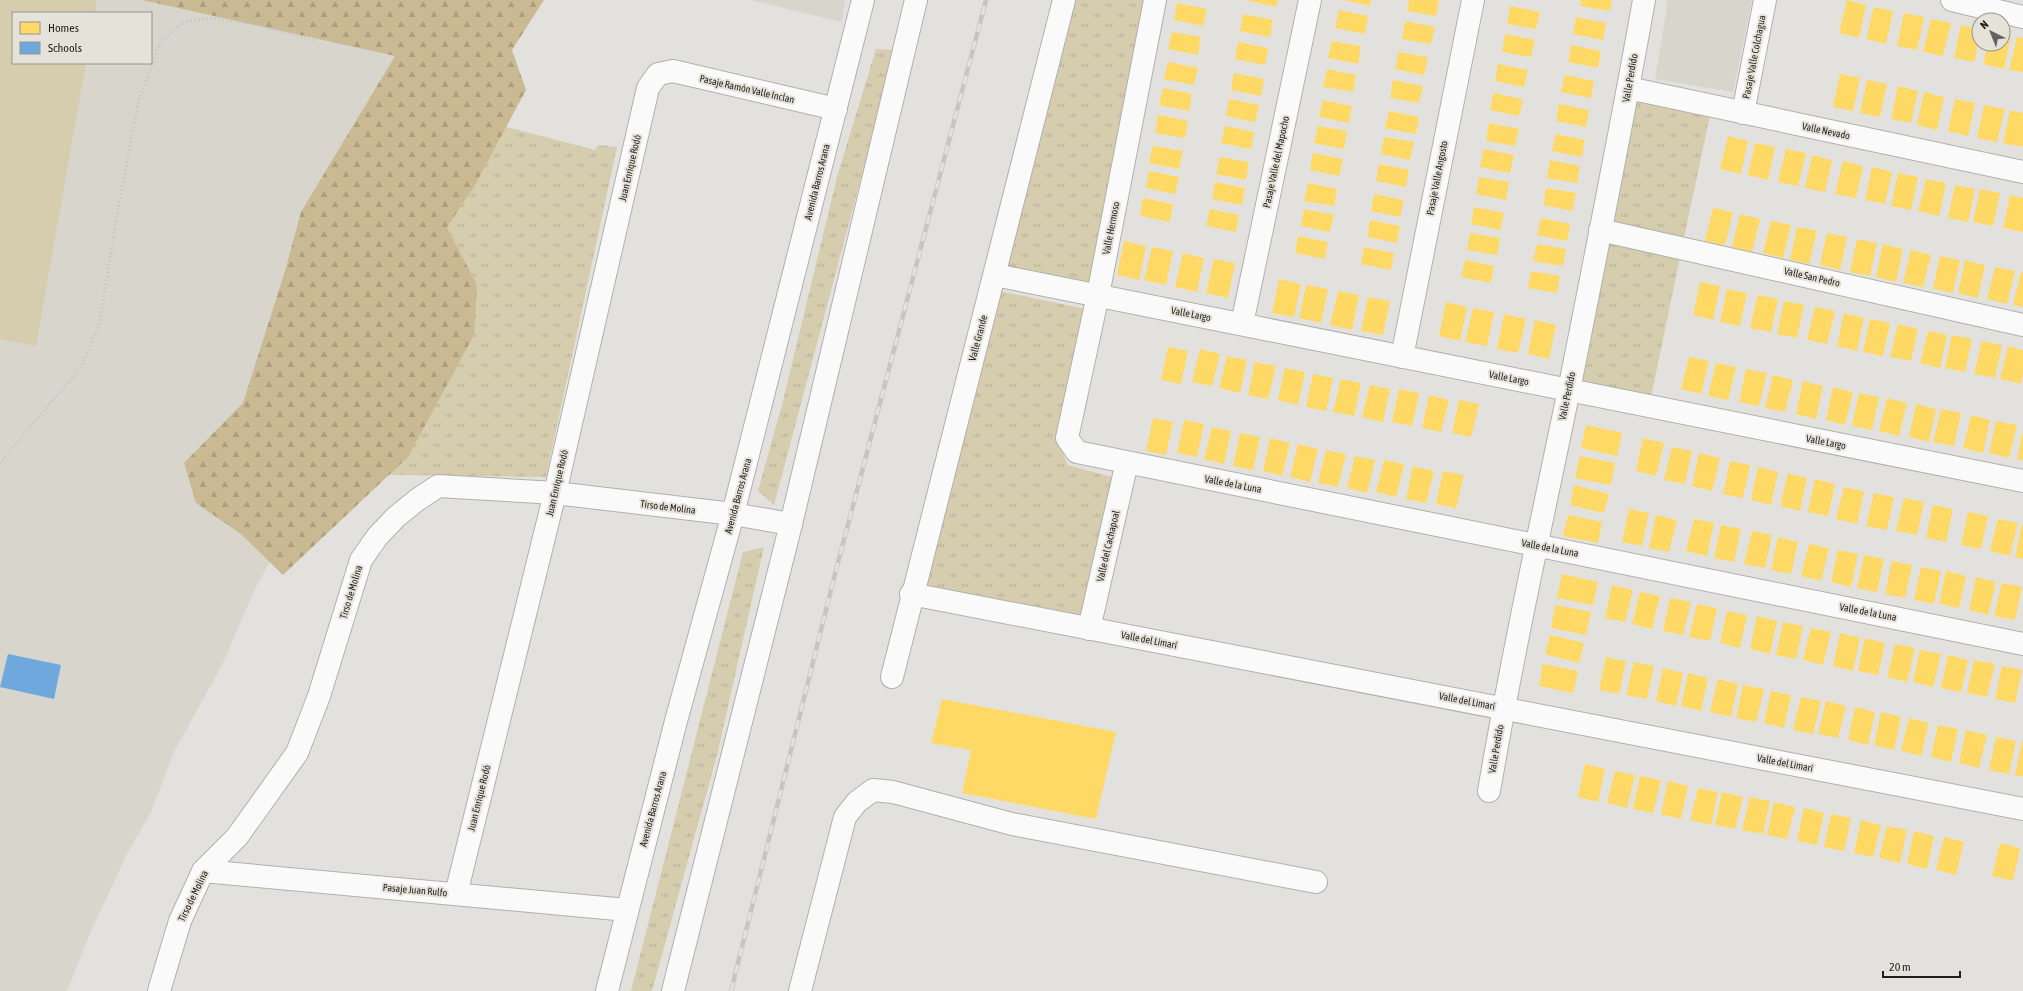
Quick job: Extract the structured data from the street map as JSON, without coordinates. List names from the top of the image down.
{
  "streets": {
    "street": [
      "Pasaje Valle Colchagua",
      "Valle Perdido",
      "Pasaje Ramón Valle Inclan",
      "Valle Nevado",
      "Pasaje Valle del Mapocho",
      "Juan Enrique Rodó",
      "Pasaje Valle Angosto",
      "Avenida Barros Arana",
      "Valle Hermoso",
      "Valle San Pedro",
      "Valle Largo",
      "Valle Grande",
      "Valle de la Luna",
      "Tirso de Molina",
      "Valle del Cachapoal",
      "Valle del Limarí",
      "Pasaje Juan Rulfo"
    ]
  },
  "crossings": [
    ["Pasaje Valle Colchagua", "Valle Nevado"],
    ["Valle Perdido", "Valle Nevado"],
    ["Valle Perdido", "Valle San Pedro"],
    ["Valle Perdido", "Valle Largo"],
    ["Valle Perdido", "Valle de la Luna"],
    ["Valle Perdido", "Valle del Limarí"],
    ["Pasaje Ramón Valle Inclan", "Juan Enrique Rodó"],
    ["Pasaje Ramón Valle Inclan", "Avenida Barros Arana"],
    ["Pasaje Valle del Mapocho", "Valle Largo"],
    ["Juan Enrique Rodó", "Tirso de Molina"],
    ["Juan Enrique Rodó", "Pasaje Juan Rulfo"],
    ["Pasaje Valle Angosto", "Valle Largo"],
    ["Avenida Barros Arana", "Tirso de Molina"],
    ["Avenida Barros Arana", "Pasaje Juan Rulfo"],
    ["Valle Hermoso", "Valle Largo"],
    ["Valle Hermoso", "Valle de la Luna"],
    ["Valle Largo", "Valle Grande"],
    ["Valle Grande", "Valle del Limarí"],
    ["Valle de la Luna", "Valle del Cachapoal"],
    ["Tirso de Molina", "Pasaje Juan Rulfo"],
    ["Valle del Cachapoal", "Valle del Limarí"]
  ],
  "legend": ["Homes", "Schools"],
  "scale_bar": "20 m",
  "north": "top left"
}
